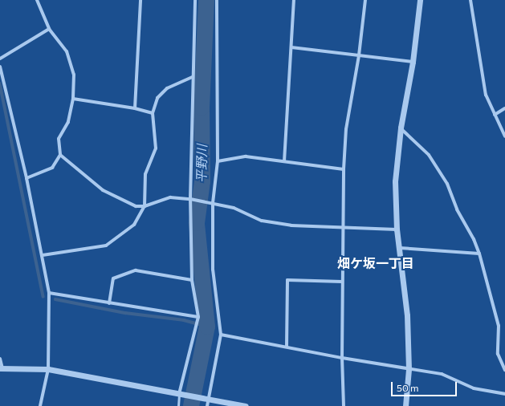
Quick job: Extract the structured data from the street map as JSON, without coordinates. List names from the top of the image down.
{
  "districts": ["畑ケ坂一丁目"],
  "water": ["平野川"],
  "scale_bar": "50 m"
}
